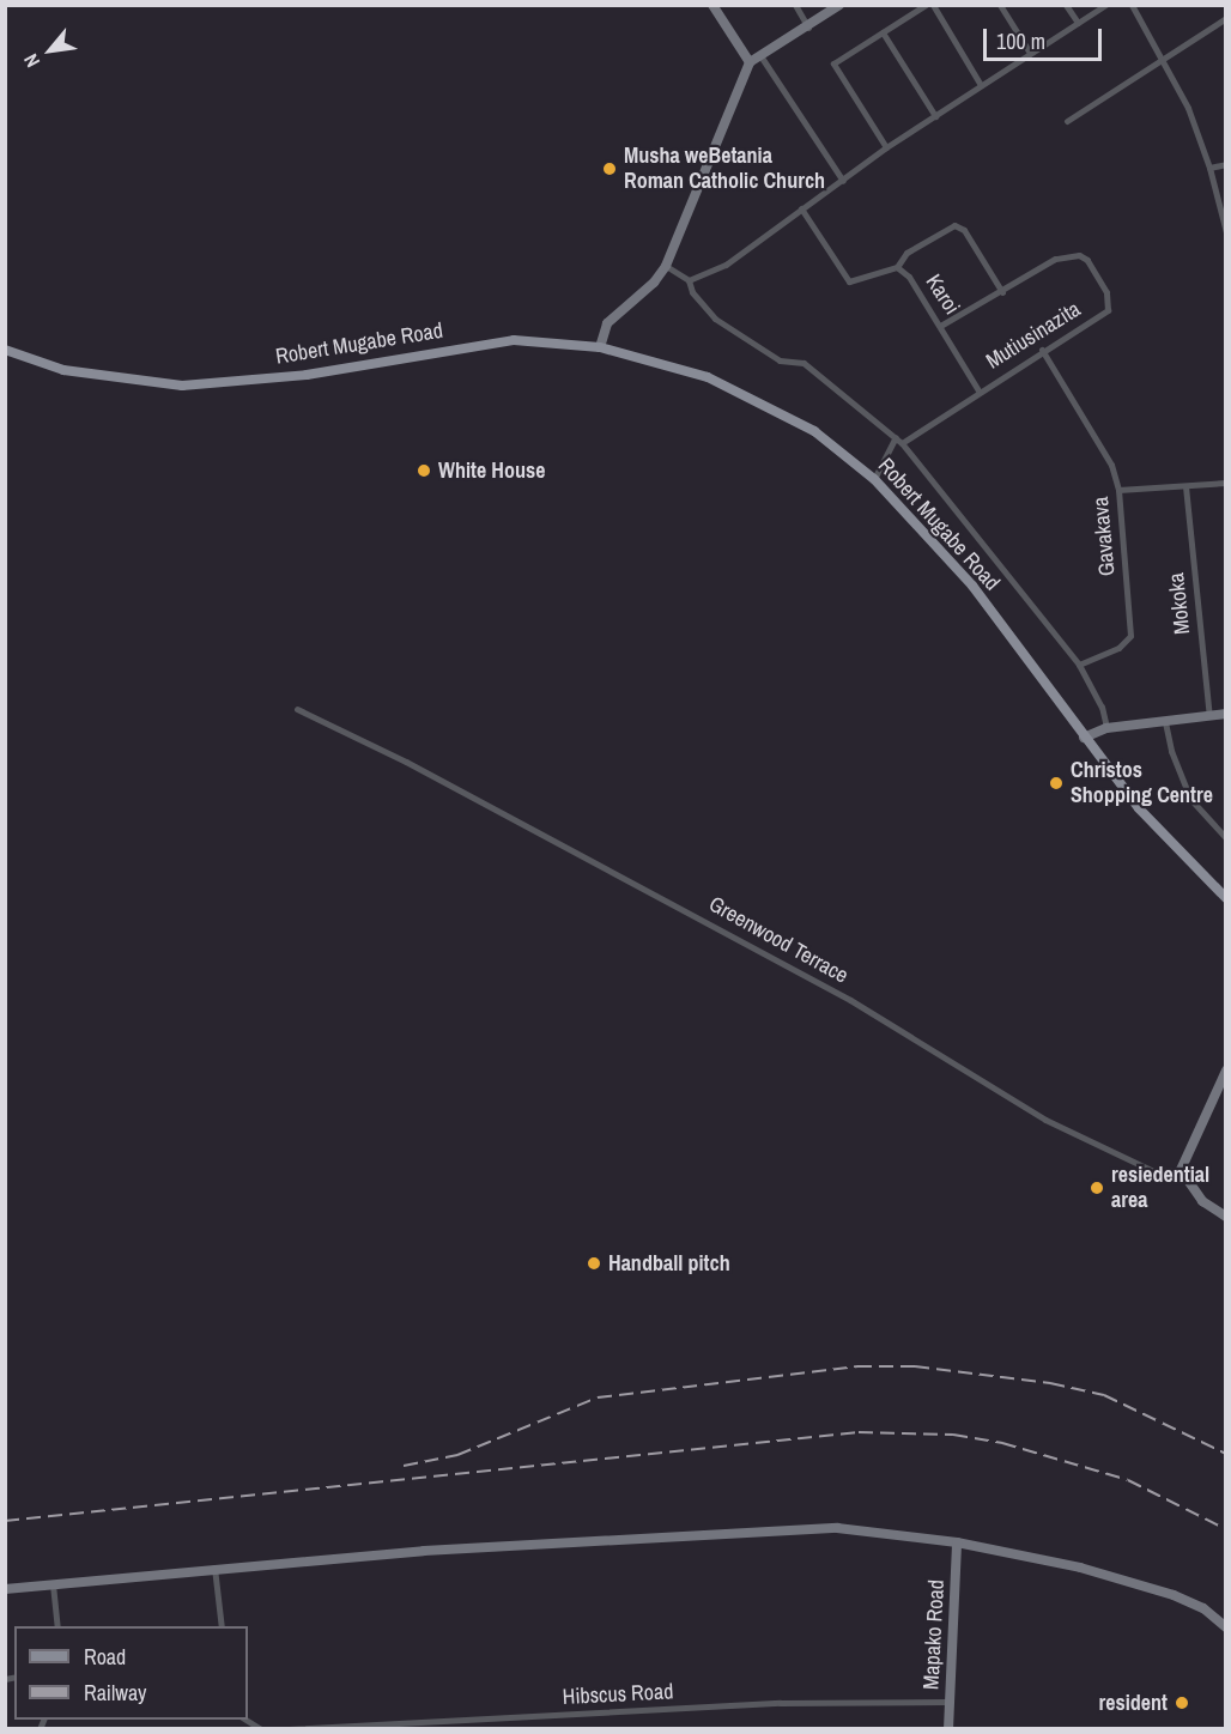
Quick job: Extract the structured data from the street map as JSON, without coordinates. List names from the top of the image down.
{
  "streets": {
    "main road": ["Robert Mugabe Road"],
    "street": [
      "Karoi",
      "Mutiusinazita",
      "Gavakava",
      "Mokoka",
      "Greenwood Terrace",
      "Mapako Road",
      "Hibscus Road"
    ]
  },
  "crossings": [
    ["Karoi", "Mutiusinazita"],
    ["Mutiusinazita", "Gavakava"],
    ["Mapako Road", "Hibscus Road"]
  ],
  "places": [
    "Musha weBetania Roman Catholic Church",
    "White House",
    "Christos Shopping Centre",
    "resiedential area",
    "Handball pitch",
    "resident"
  ],
  "legend": ["Road", "Railway"],
  "scale_bar": "100 m",
  "north": "bottom left"
}
